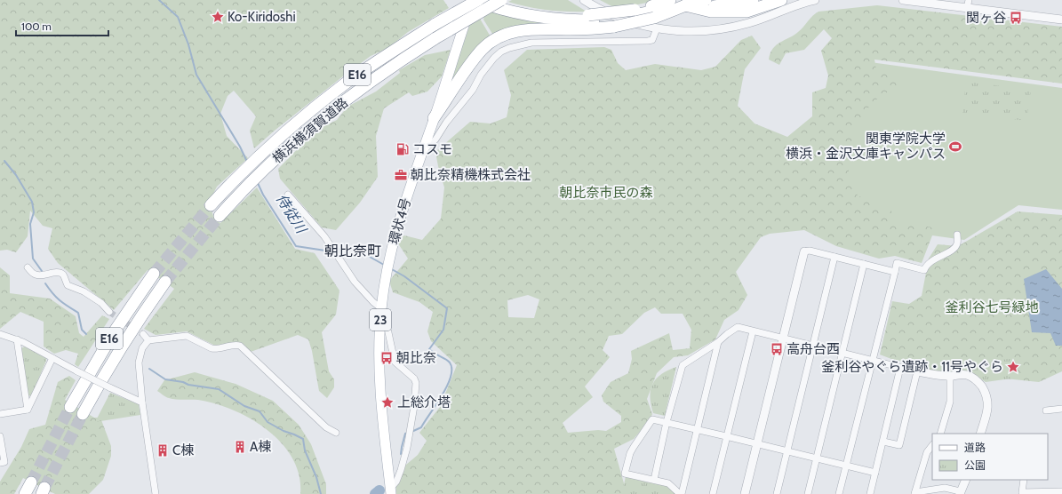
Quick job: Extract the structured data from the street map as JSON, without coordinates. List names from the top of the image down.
{
  "streets": {
    "highway": ["E16", "横浜横須賀道路"],
    "main road": ["環状4号", "23"]
  },
  "crossings": [
    ["横浜横須賀道路", "環状4号"]
  ],
  "districts": ["朝比奈町"],
  "water": ["侍従川"],
  "parks": ["朝比奈市民の森", "釜利谷七号緑地"],
  "places": {
    "place": ["Ko-Kiridoshi", "釜利谷やぐら遺跡・11号やぐら", "上総介塔"],
    "bus stop": ["関ヶ谷", "高舟台西", "朝比奈"],
    "sports": ["関東学院大学 横浜・金沢文庫キャンパス"],
    "fuel station": ["コスモ"],
    "office": ["朝比奈精機株式会社"],
    "building": ["A棟", "C棟"]
  },
  "legend": ["道路", "公園"],
  "scale_bar": "100 m"
}
